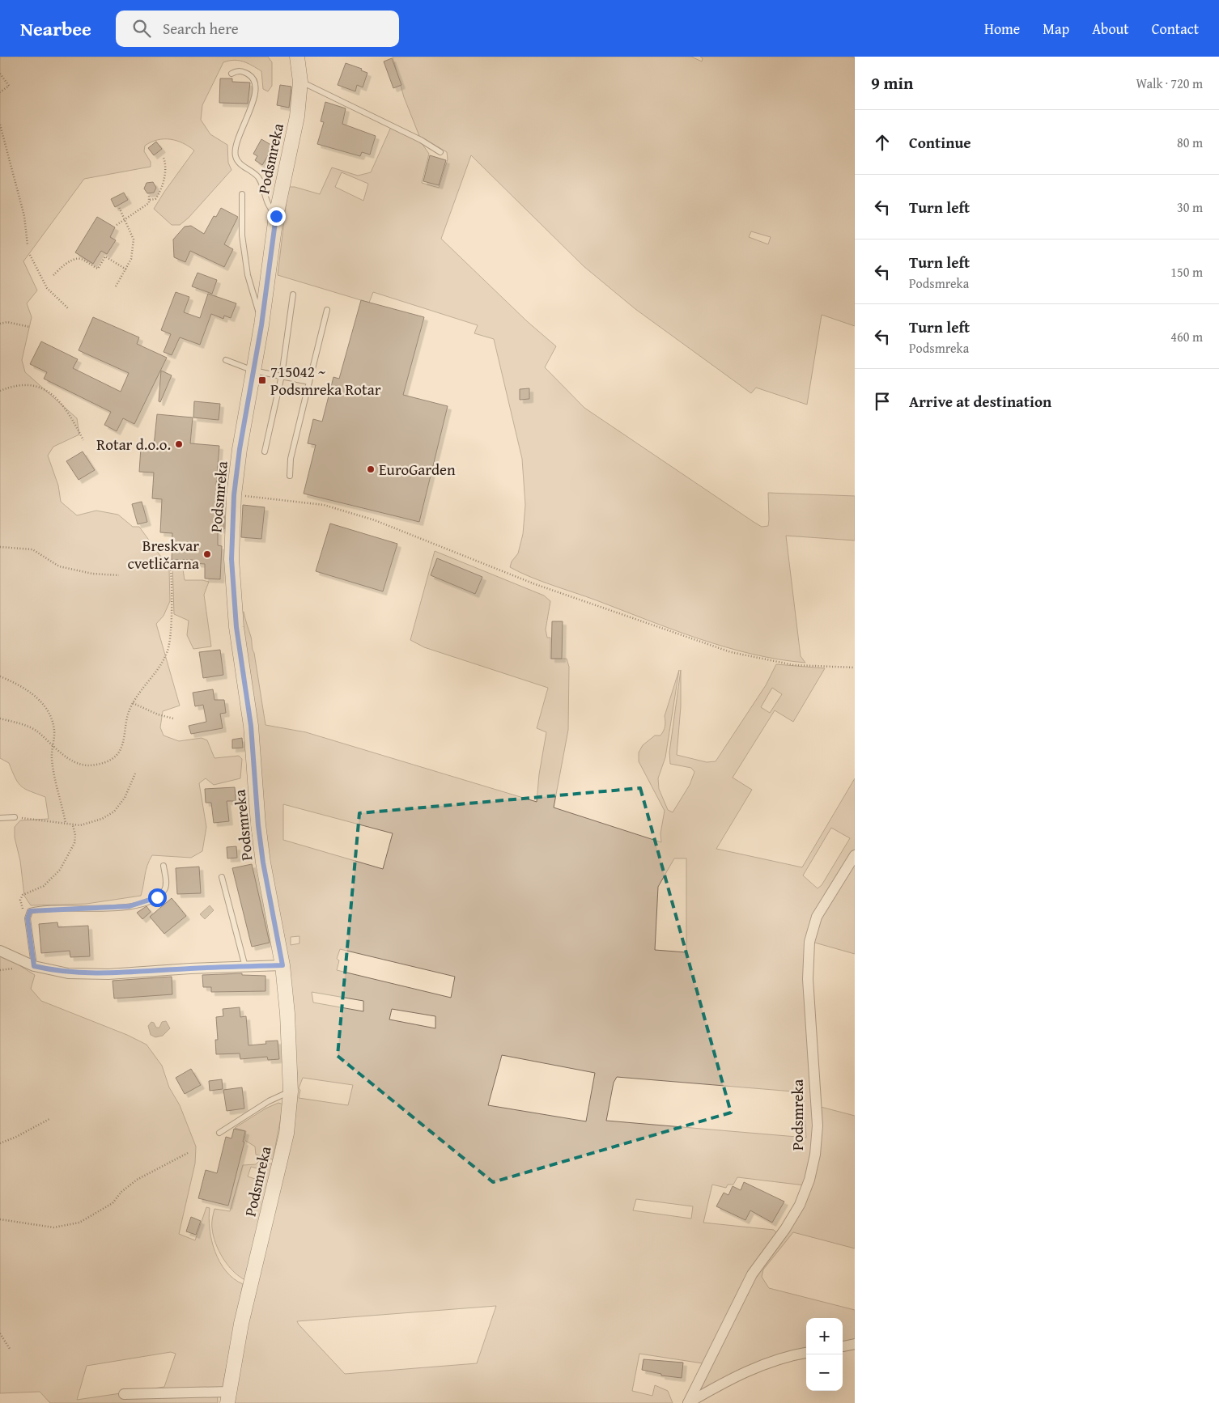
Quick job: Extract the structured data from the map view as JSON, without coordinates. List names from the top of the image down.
{
  "streets": {
    "street": ["Podsmreka"]
  },
  "places": {
    "transit": ["715042 ~ Podsmreka Rotar"],
    "other": ["Rotar d.o.o.", "EuroGarden", "Breskvar cvetličarna"]
  },
  "page": {
    "header": "Nearbee",
    "search": "Search here",
    "nav": [
      "Home",
      "Map",
      "About",
      "Contact"
    ],
    "heading": ["9 min", "Walk · 720 m"],
    "list": [
      ["Continue", "80 m"],
      ["Turn left", "30 m"],
      ["Turn left", "Podsmreka", "150 m"],
      ["Turn left", "Podsmreka", "460 m"],
      "Arrive at destination"
    ],
    "map_buttons": ["+", "−"]
  }
}
